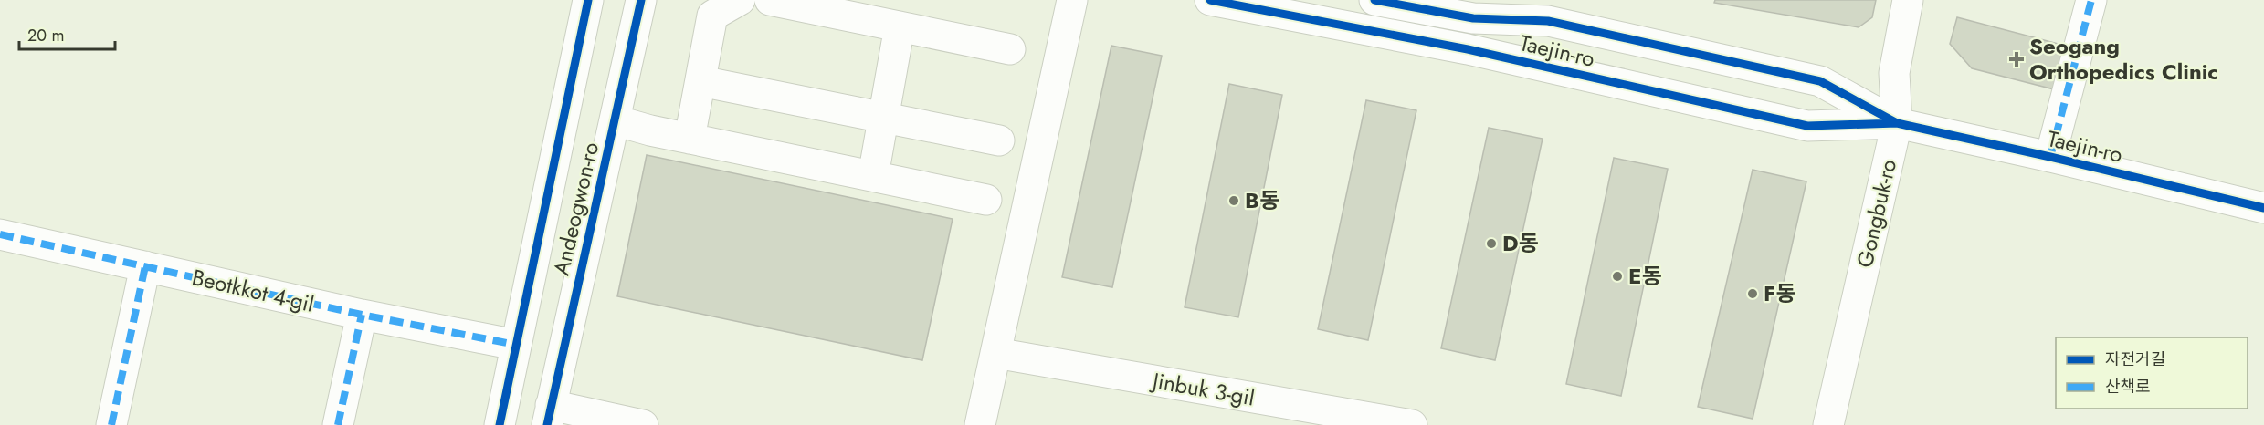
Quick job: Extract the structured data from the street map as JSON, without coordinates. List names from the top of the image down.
{
  "streets": {
    "street": [
      "Taejin-ro",
      "Andeogwon-ro",
      "Gongbuk-ro",
      "Beotkkot 4-gil",
      "Jinbuk 3-gil"
    ]
  },
  "crossings": [
    ["Taejin-ro", "Gongbuk-ro"],
    ["Andeogwon-ro", "Beotkkot 4-gil"]
  ],
  "places": {
    "health": ["Seogang Orthopedics Clinic"],
    "other": [
      "B동",
      "D동",
      "E동",
      "F동"
    ]
  },
  "legend": ["자전거길", "산책로"],
  "scale_bar": "20 m"
}
